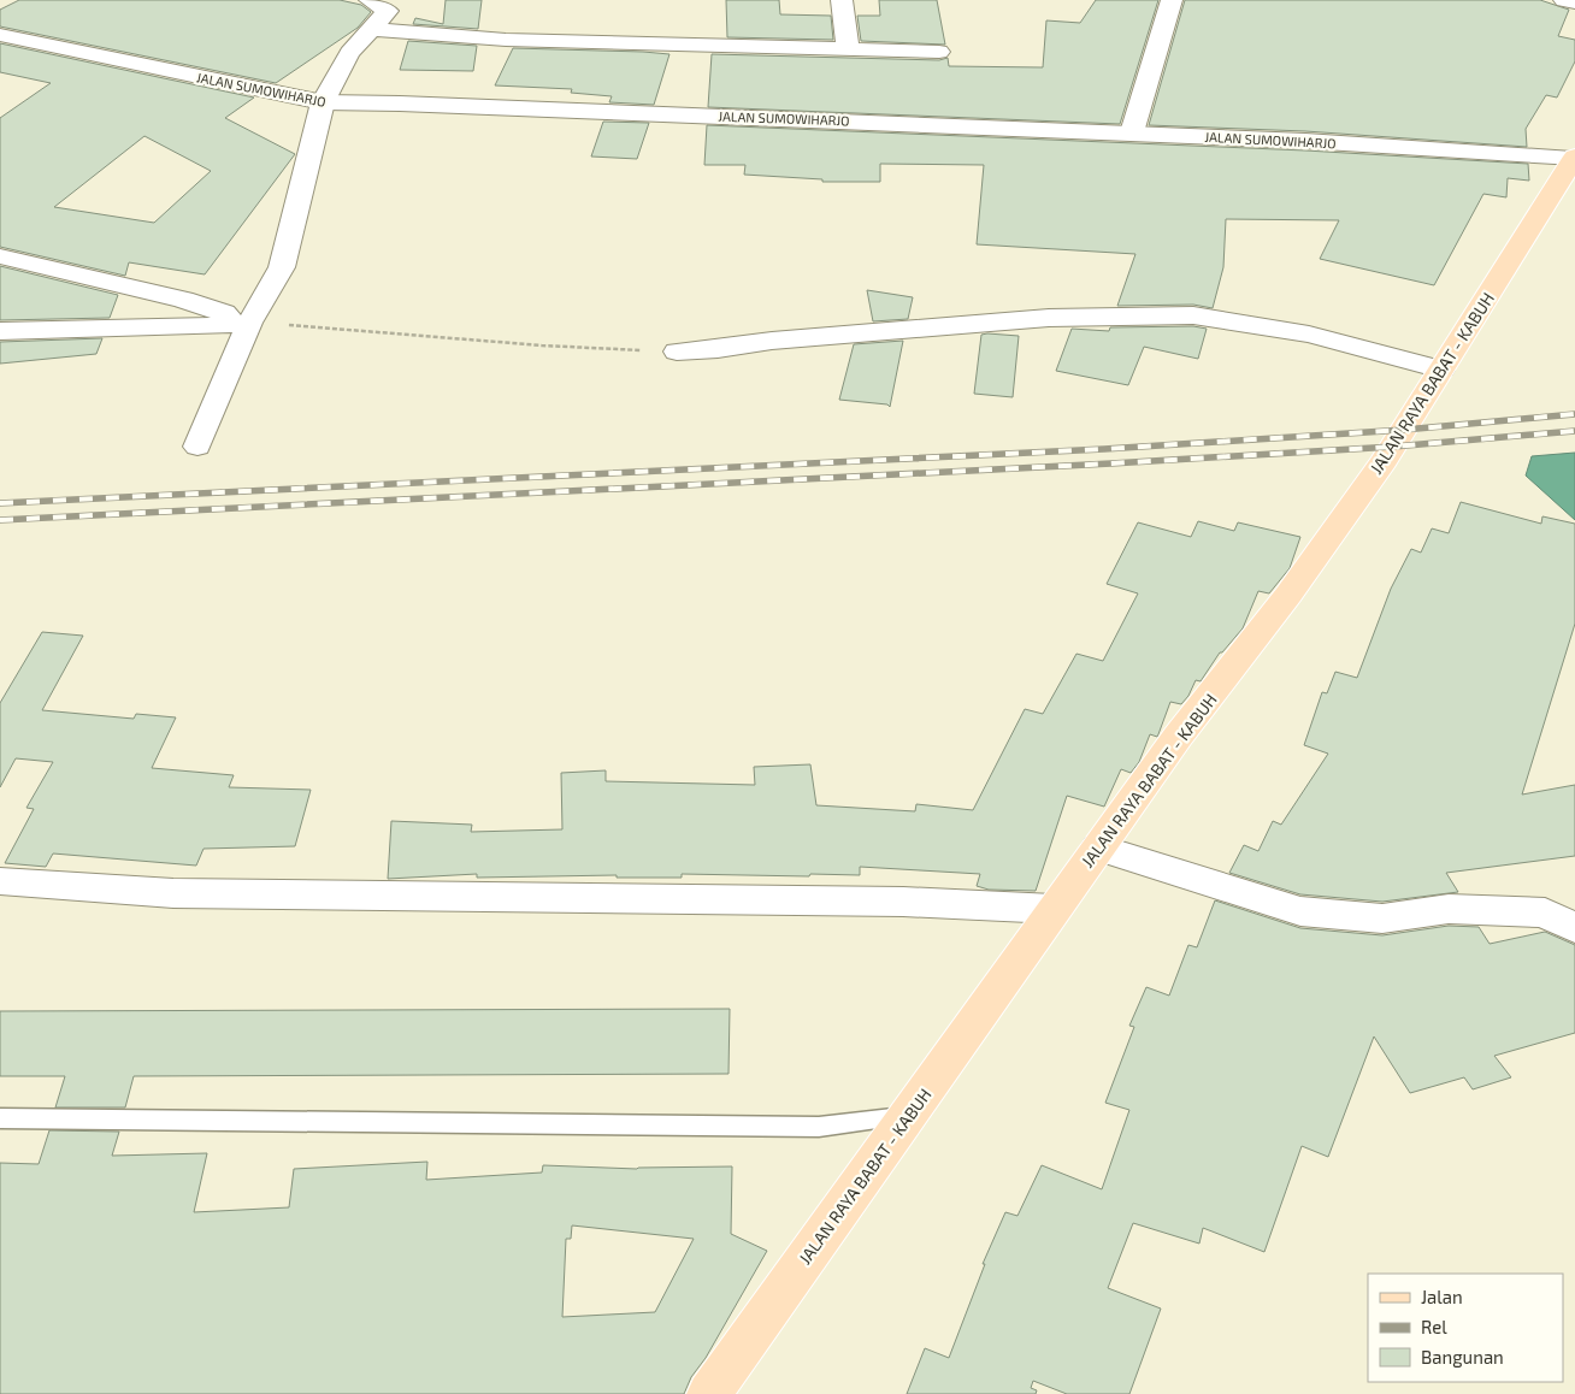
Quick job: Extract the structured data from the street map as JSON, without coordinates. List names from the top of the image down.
{
  "streets": {
    "main road": ["JALAN RAYA BABAT - KABUH"],
    "street": ["JALAN SUMOWIHARJO"]
  },
  "crossings": [
    ["JALAN SUMOWIHARJO", "JALAN RAYA BABAT - KABUH"]
  ],
  "legend": ["Jalan", "Rel", "Bangunan"]
}
